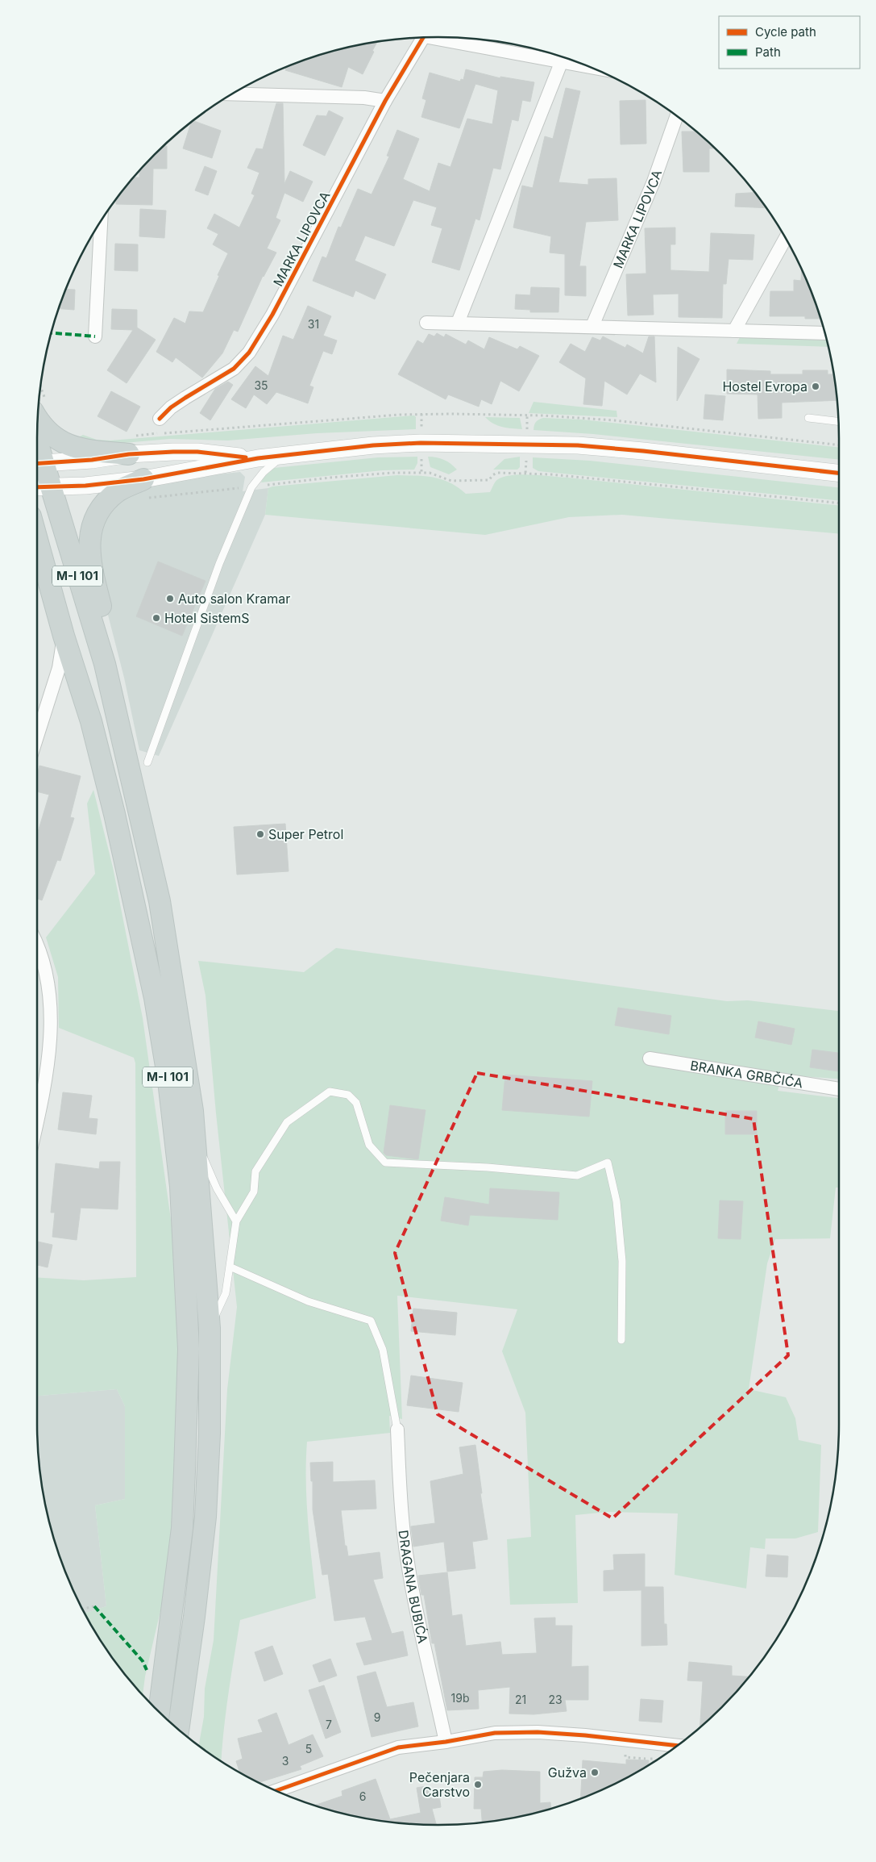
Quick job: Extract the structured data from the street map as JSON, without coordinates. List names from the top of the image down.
{
  "streets": {
    "main road": ["M-I 101"],
    "street": ["MARKA LIPOVCA", "BRANKA GRBČIĆA", "DRAGANA BUBIĆA"]
  },
  "places": [
    "Hostel Evropa",
    "Auto salon Kramar",
    "Hotel SistemS",
    "Super Petrol",
    "Gužva",
    "Pečenjara Carstvo"
  ],
  "house_numbers": [
    "31",
    "35",
    "19b",
    "21",
    "23",
    "9",
    "7",
    "5",
    "3",
    "6"
  ],
  "legend": ["Cycle path", "Path"]
}
